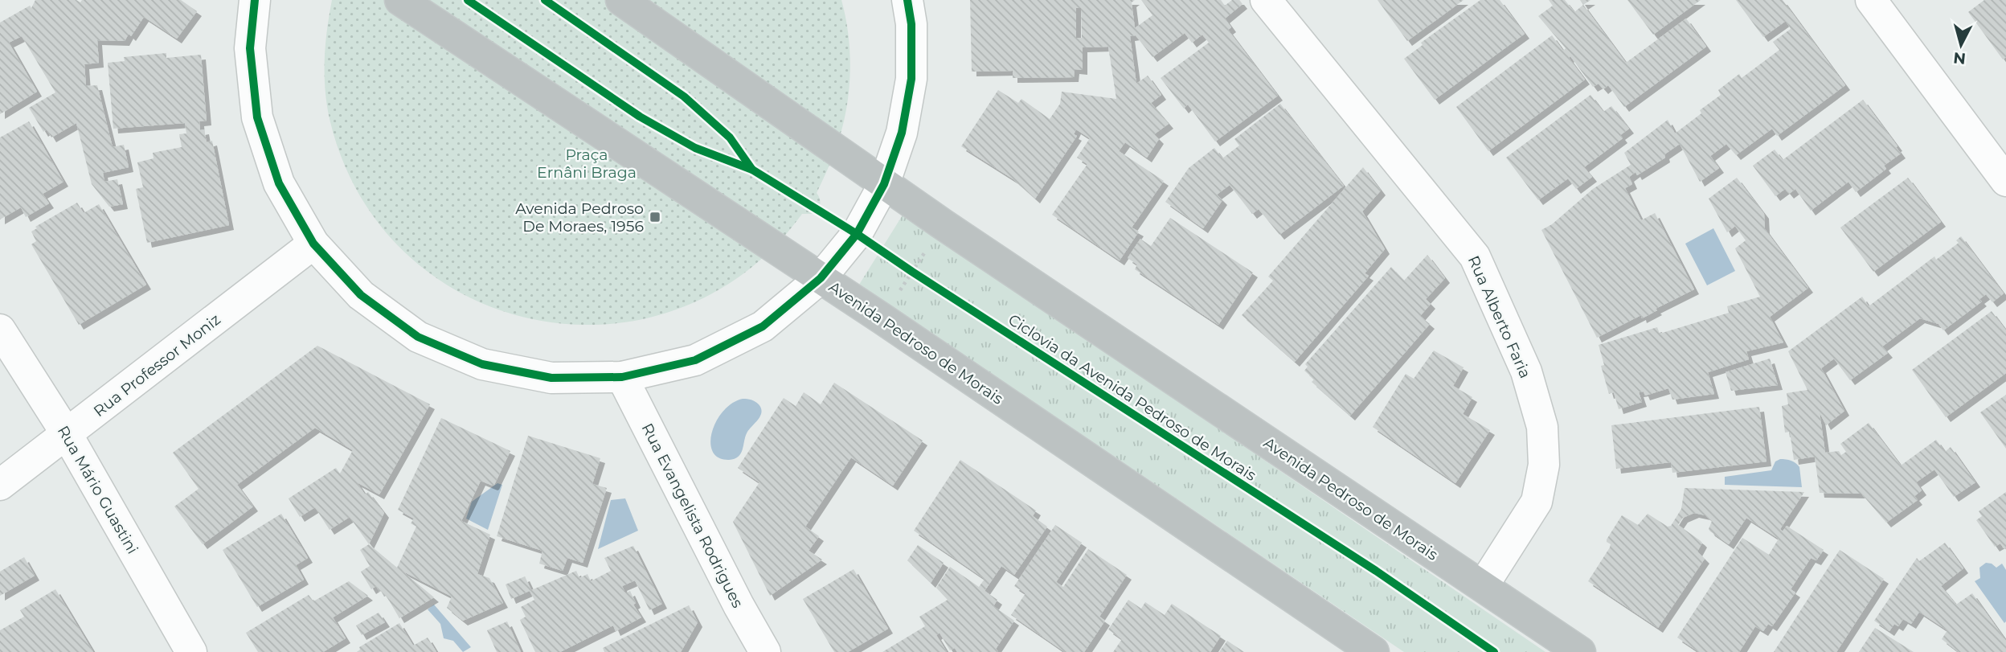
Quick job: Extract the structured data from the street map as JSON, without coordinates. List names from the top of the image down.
{
  "streets": {
    "highway": ["Avenida Pedroso de Morais"],
    "street": [
      "Rua Alberto Faria",
      "Rua Professor Moniz",
      "Rua Mário Guastini",
      "Rua Evangelista Rodrigues"
    ],
    "cycle path": ["Ciclovia da Avenida Pedroso de Morais"]
  },
  "crossings": [
    ["Rua Alberto Faria", "Avenida Pedroso de Morais"],
    ["Rua Professor Moniz", "Rua Mário Guastini"]
  ],
  "parks": ["Praça Ernâni Braga"],
  "places": {
    "transit": ["Avenida Pedroso De Moraes, 1956"]
  },
  "north": "bottom"
}
